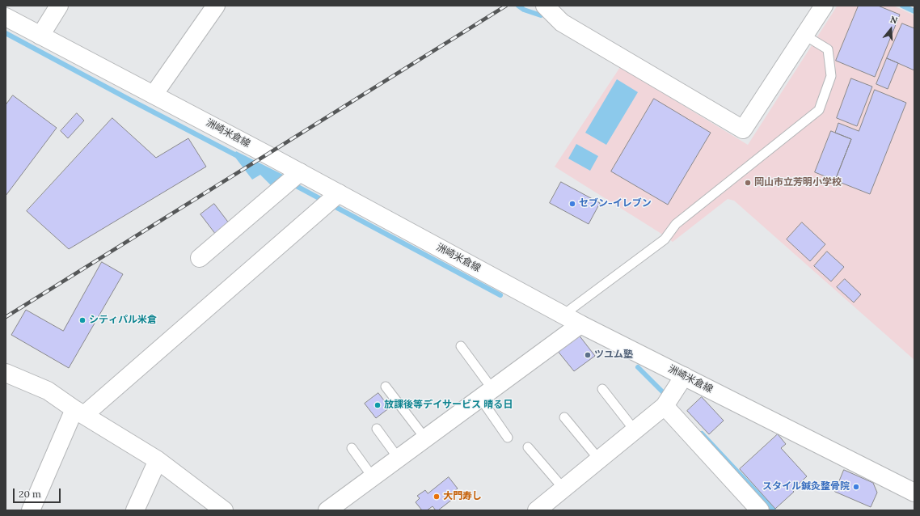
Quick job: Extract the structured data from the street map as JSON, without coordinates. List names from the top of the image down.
{
  "streets": {
    "street": ["洲崎米倉線"]
  },
  "places": [
    "岡山市立芳明小学校",
    "セブン-イレブン",
    "シティパル米倉",
    "ツユム塾",
    "放課後等デイサービス 晴る日",
    "スタイル鍼灸整骨院",
    "大門寿し"
  ],
  "scale_bar": "20 m",
  "north": "top"
}
